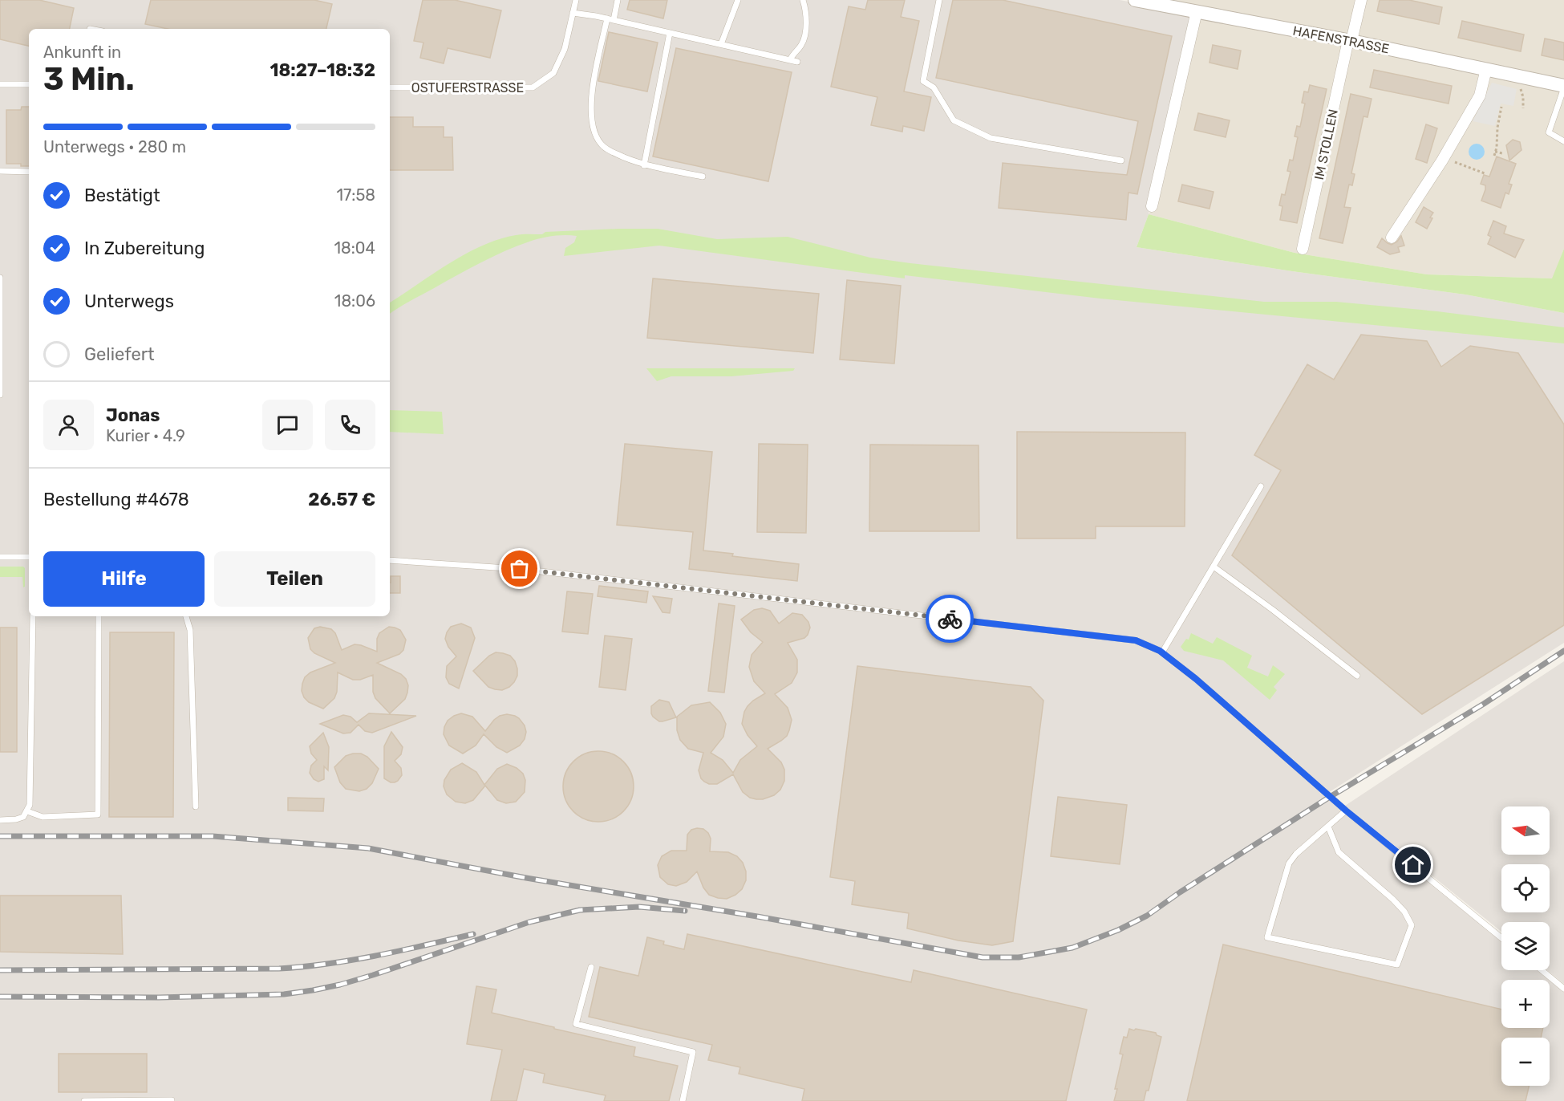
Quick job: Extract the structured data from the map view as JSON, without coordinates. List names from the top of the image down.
{
  "streets": {
    "street": ["HAFENSTRASSE", "IM STOLLEN"],
    "lane": ["OSTUFERSTRASSE"]
  },
  "crossings": [
    ["HAFENSTRASSE", "IM STOLLEN"]
  ],
  "north": "left",
  "page": {
    "heading": ["3 Min.", "Ankunft in", "18:27–18:32"],
    "panel": [
      "Jonas",
      "Kurier · 4.9",
      "Bestellung #4678",
      "26.57 €"
    ],
    "bar": "Unterwegs · 280 m",
    "list": [
      ["Bestätigt", "17:58"],
      ["In Zubereitung", "18:04"],
      ["Unterwegs", "18:06"],
      "Geliefert"
    ],
    "buttons": ["Hilfe", "Teilen"],
    "map_buttons": ["+", "−"]
  }
}
